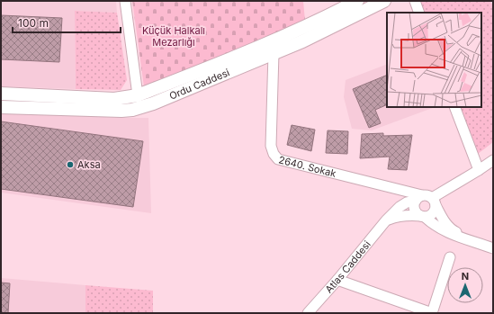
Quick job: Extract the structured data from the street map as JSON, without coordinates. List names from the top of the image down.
{
  "streets": {
    "main road": ["Ordu Caddesi"],
    "street": ["2640. Sokak", "Atlas Caddesi"]
  },
  "crossings": [
    ["Ordu Caddesi", "2640. Sokak"],
    ["2640. Sokak", "Atlas Caddesi"]
  ],
  "parks": ["Küçük Halkalı Mezarlığı"],
  "places": ["Aksa"],
  "scale_bar": "100 m",
  "north": "top"
}
